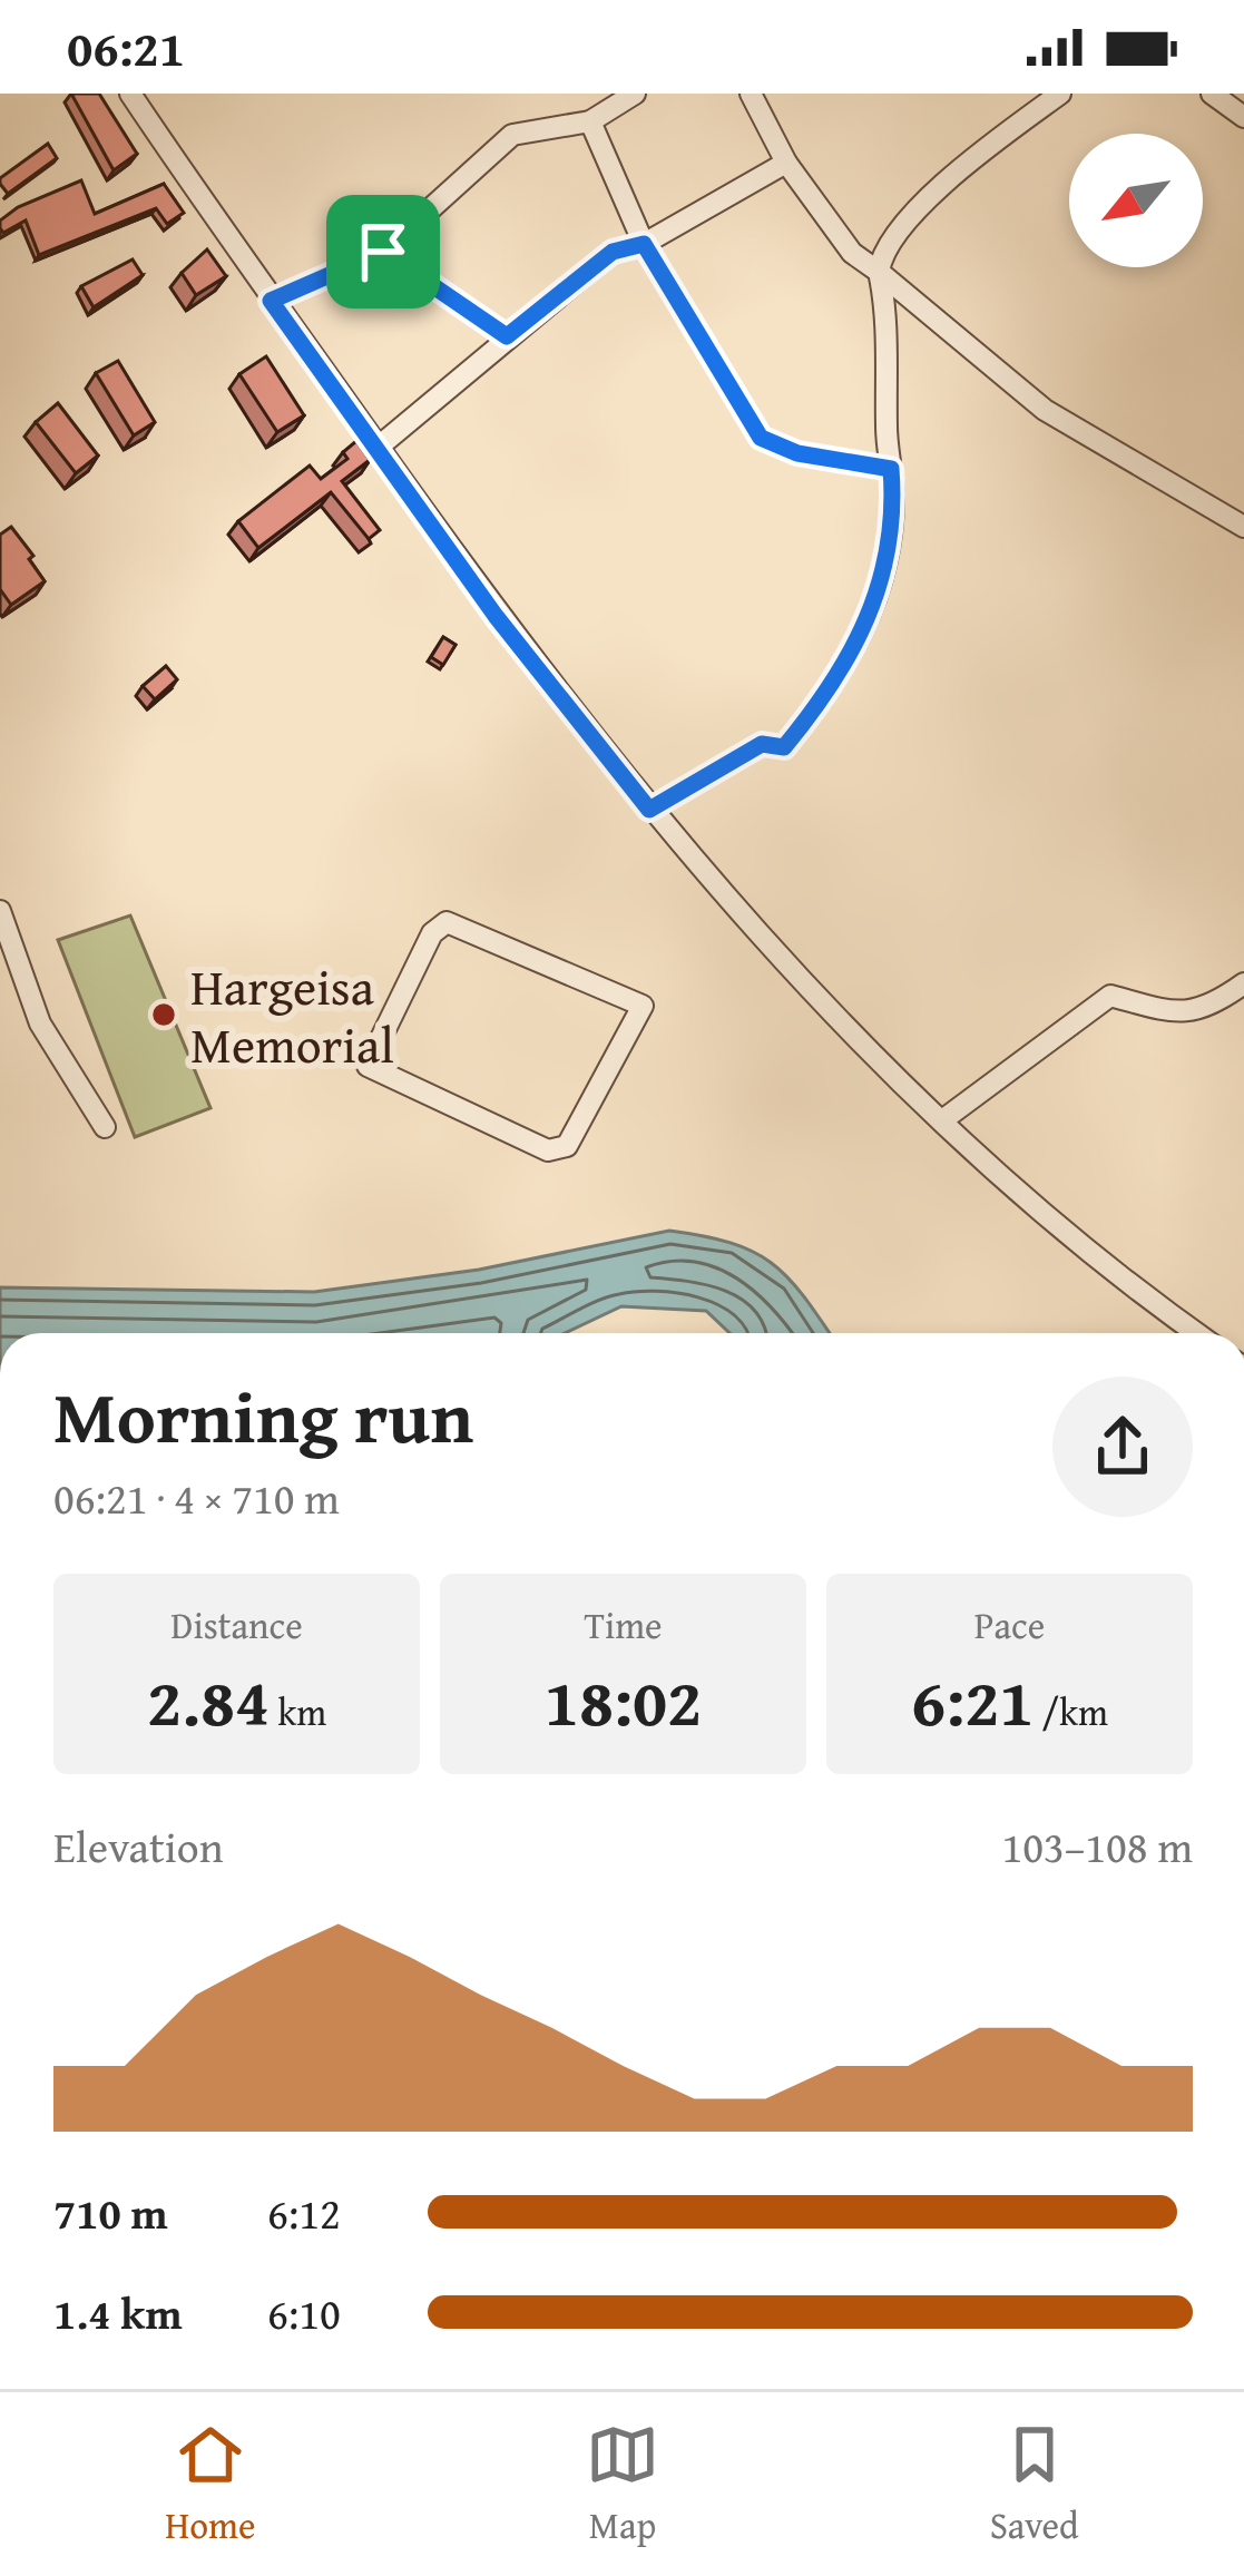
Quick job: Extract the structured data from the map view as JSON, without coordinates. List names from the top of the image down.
{
  "places": ["Hargeisa Memorial"],
  "north": "bottom left",
  "page": {
    "status": "06:21",
    "heading": ["Morning run", "06:21 · 4 × 710 m"],
    "stats": [
      ["Distance", "2.84 km"],
      ["Time", "18:02"],
      ["Pace", "6:21 /km"]
    ],
    "chart": ["Elevation", "103–108 m"],
    "list": [
      {
        "name": "710 m",
        "note": "6:12"
      },
      {
        "name": "1.4 km",
        "note": "6:10"
      }
    ],
    "tabs": ["Home", "Map", "Saved"]
  }
}
